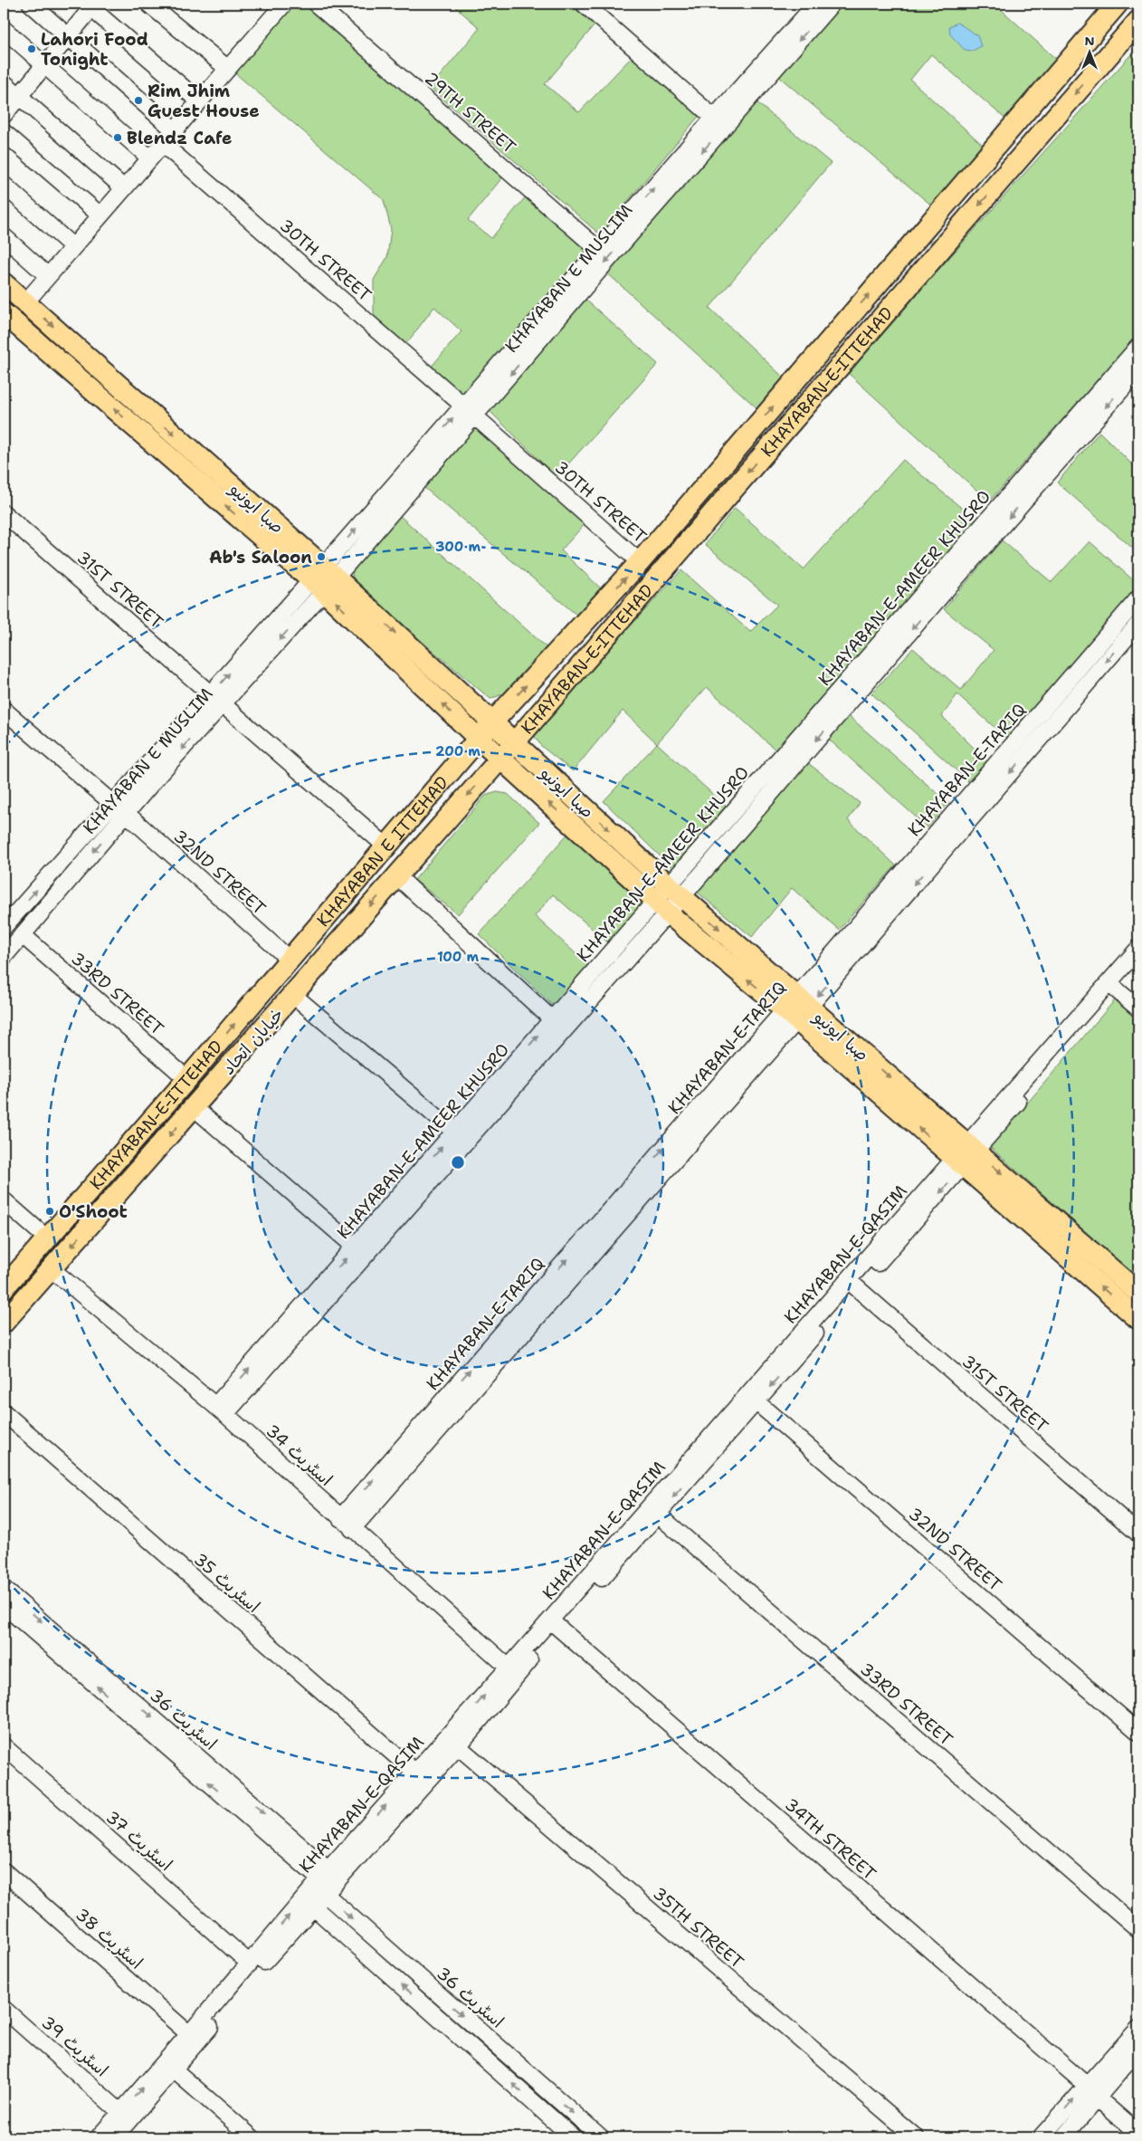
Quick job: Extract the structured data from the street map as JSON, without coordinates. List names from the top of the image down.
{
  "streets": {
    "main road": [
      "KHAYABAN-E-ITTEHAD",
      "صبا ایونیو",
      "KHAYABAN E ITTEHAD",
      "خیابان اتحاد"
    ],
    "street": [
      "29TH STREET",
      "30TH STREET",
      "KHAYABAN E MUSLIM",
      "KHAYABAN-E-AMEER KHUSRO",
      "31ST STREET",
      "KHAYABAN-E-TARIQ",
      "32ND STREET",
      "33RD STREET",
      "KHAYABAN-E-QASIM",
      "اسٹریٹ 34",
      "اسٹریٹ 35",
      "اسٹریٹ 36",
      "34TH STREET",
      "اسٹریٹ 37",
      "35TH STREET",
      "اسٹریٹ 38",
      "اسٹریٹ 39"
    ]
  },
  "crossings": [
    ["29TH STREET", "KHAYABAN E MUSLIM"],
    ["30TH STREET", "KHAYABAN E MUSLIM"],
    ["30TH STREET", "KHAYABAN-E-ITTEHAD"],
    ["KHAYABAN E MUSLIM", "صبا ایونیو"],
    ["KHAYABAN E MUSLIM", "31ST STREET"],
    ["KHAYABAN E MUSLIM", "32ND STREET"],
    ["KHAYABAN E MUSLIM", "33RD STREET"],
    ["KHAYABAN-E-ITTEHAD", "صبا ایونیو"],
    ["KHAYABAN-E-ITTEHAD", "KHAYABAN E ITTEHAD"],
    ["KHAYABAN-E-ITTEHAD", "32ND STREET"],
    ["KHAYABAN-E-ITTEHAD", "33RD STREET"],
    ["صبا ایونیو", "KHAYABAN-E-AMEER KHUSRO"],
    ["صبا ایونیو", "KHAYABAN-E-TARIQ"],
    ["صبا ایونیو", "KHAYABAN E ITTEHAD"],
    ["صبا ایونیو", "خیابان اتحاد"],
    ["صبا ایونیو", "KHAYABAN-E-QASIM"],
    ["KHAYABAN-E-AMEER KHUSRO", "اسٹریٹ 34"],
    ["31ST STREET", "KHAYABAN E ITTEHAD"],
    ["31ST STREET", "KHAYABAN-E-QASIM"],
    ["KHAYABAN-E-TARIQ", "اسٹریٹ 34"],
    ["KHAYABAN E ITTEHAD", "32ND STREET"],
    ["32ND STREET", "KHAYABAN-E-QASIM"],
    ["33RD STREET", "KHAYABAN-E-QASIM"],
    ["خیابان اتحاد", "اسٹریٹ 34"],
    ["KHAYABAN-E-QASIM", "اسٹریٹ 34"],
    ["KHAYABAN-E-QASIM", "اسٹریٹ 35"],
    ["KHAYABAN-E-QASIM", "اسٹریٹ 36"],
    ["KHAYABAN-E-QASIM", "34TH STREET"],
    ["KHAYABAN-E-QASIM", "اسٹریٹ 37"],
    ["KHAYABAN-E-QASIM", "35TH STREET"],
    ["KHAYABAN-E-QASIM", "اسٹریٹ 38"],
    ["KHAYABAN-E-QASIM", "اسٹریٹ 39"]
  ],
  "one_way": ["خیابان اتحاد"],
  "places": [
    "Lahori Food Tonight",
    "Rim Jhim Guest House",
    "Blendz Cafe",
    "Ab's Saloon",
    "O'Shoot"
  ],
  "north": "top",
  "rings": ["300 m", "200 m", "100 m"]
}
